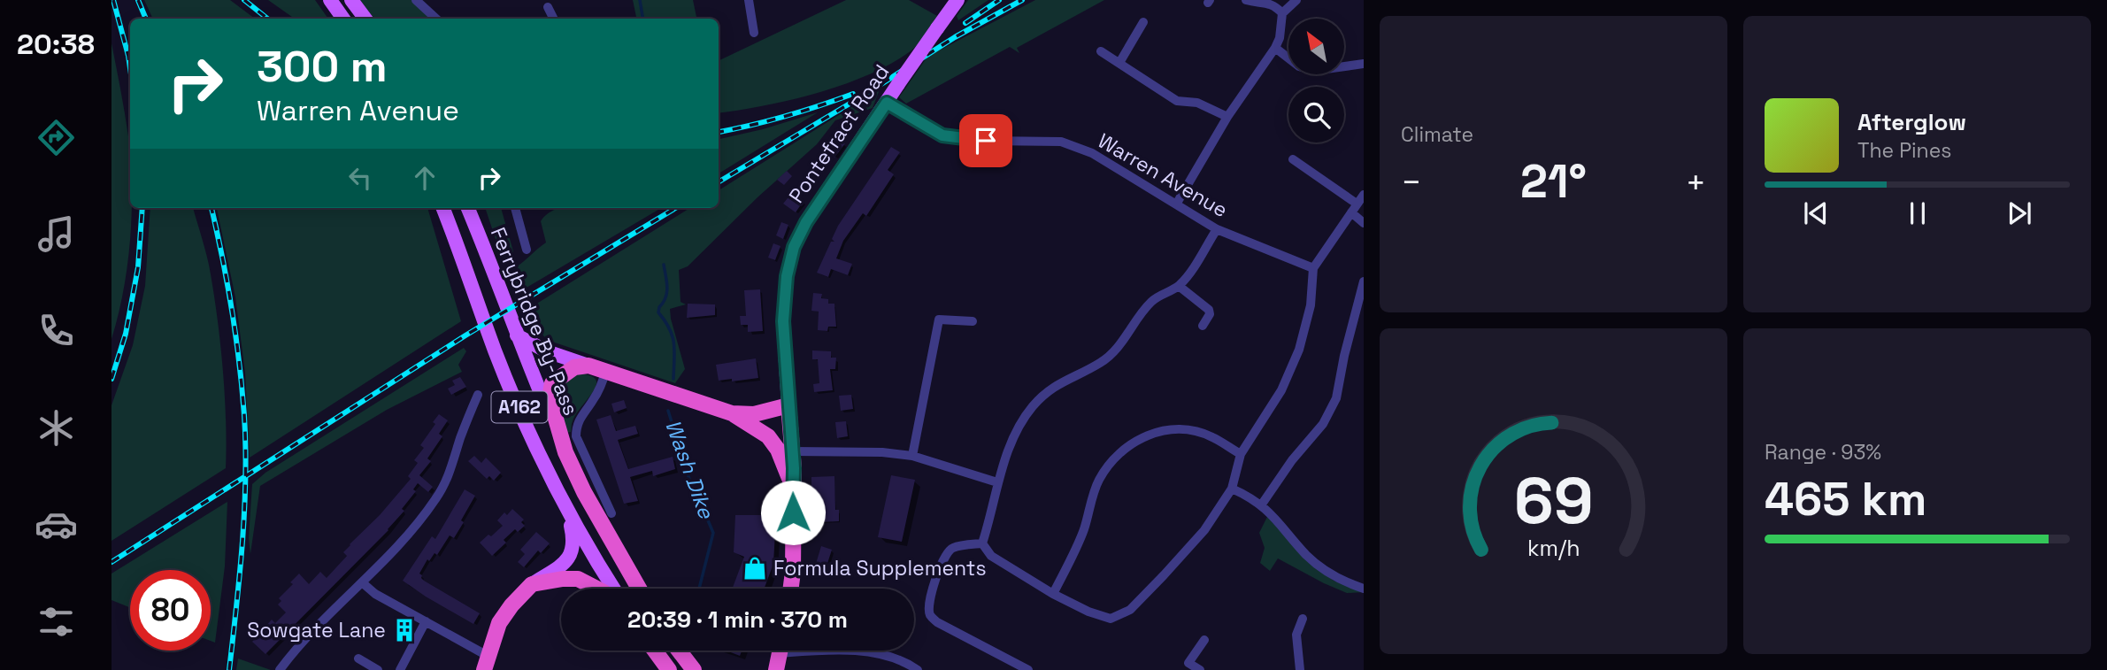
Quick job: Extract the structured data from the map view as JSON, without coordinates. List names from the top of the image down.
{
  "streets": {
    "highway": ["Pontefract Road", "A162"],
    "main road": ["Ferrybridge By-Pass"],
    "street": ["Warren Avenue"]
  },
  "crossings": [
    ["Pontefract Road", "Warren Avenue"],
    ["Ferrybridge By-Pass", "A162"]
  ],
  "water": ["Wash Dike"],
  "places": {
    "shop": ["Formula Supplements"],
    "building": ["Sowgate Lane"]
  },
  "north": "top left",
  "page": {
    "tabs": "20:38",
    "tile": [
      "Climate",
      ["Range · 93%", "465 km"]
    ],
    "turn": ["300 m", "Warren Avenue"],
    "song": ["Afterglow", "The Pines"],
    "heat": ["−", "21°", "+"],
    "limit": "80",
    "trip": "20:39 · 1 min · 370 m",
    "gauge": ["69", "km/h"]
  }
}
